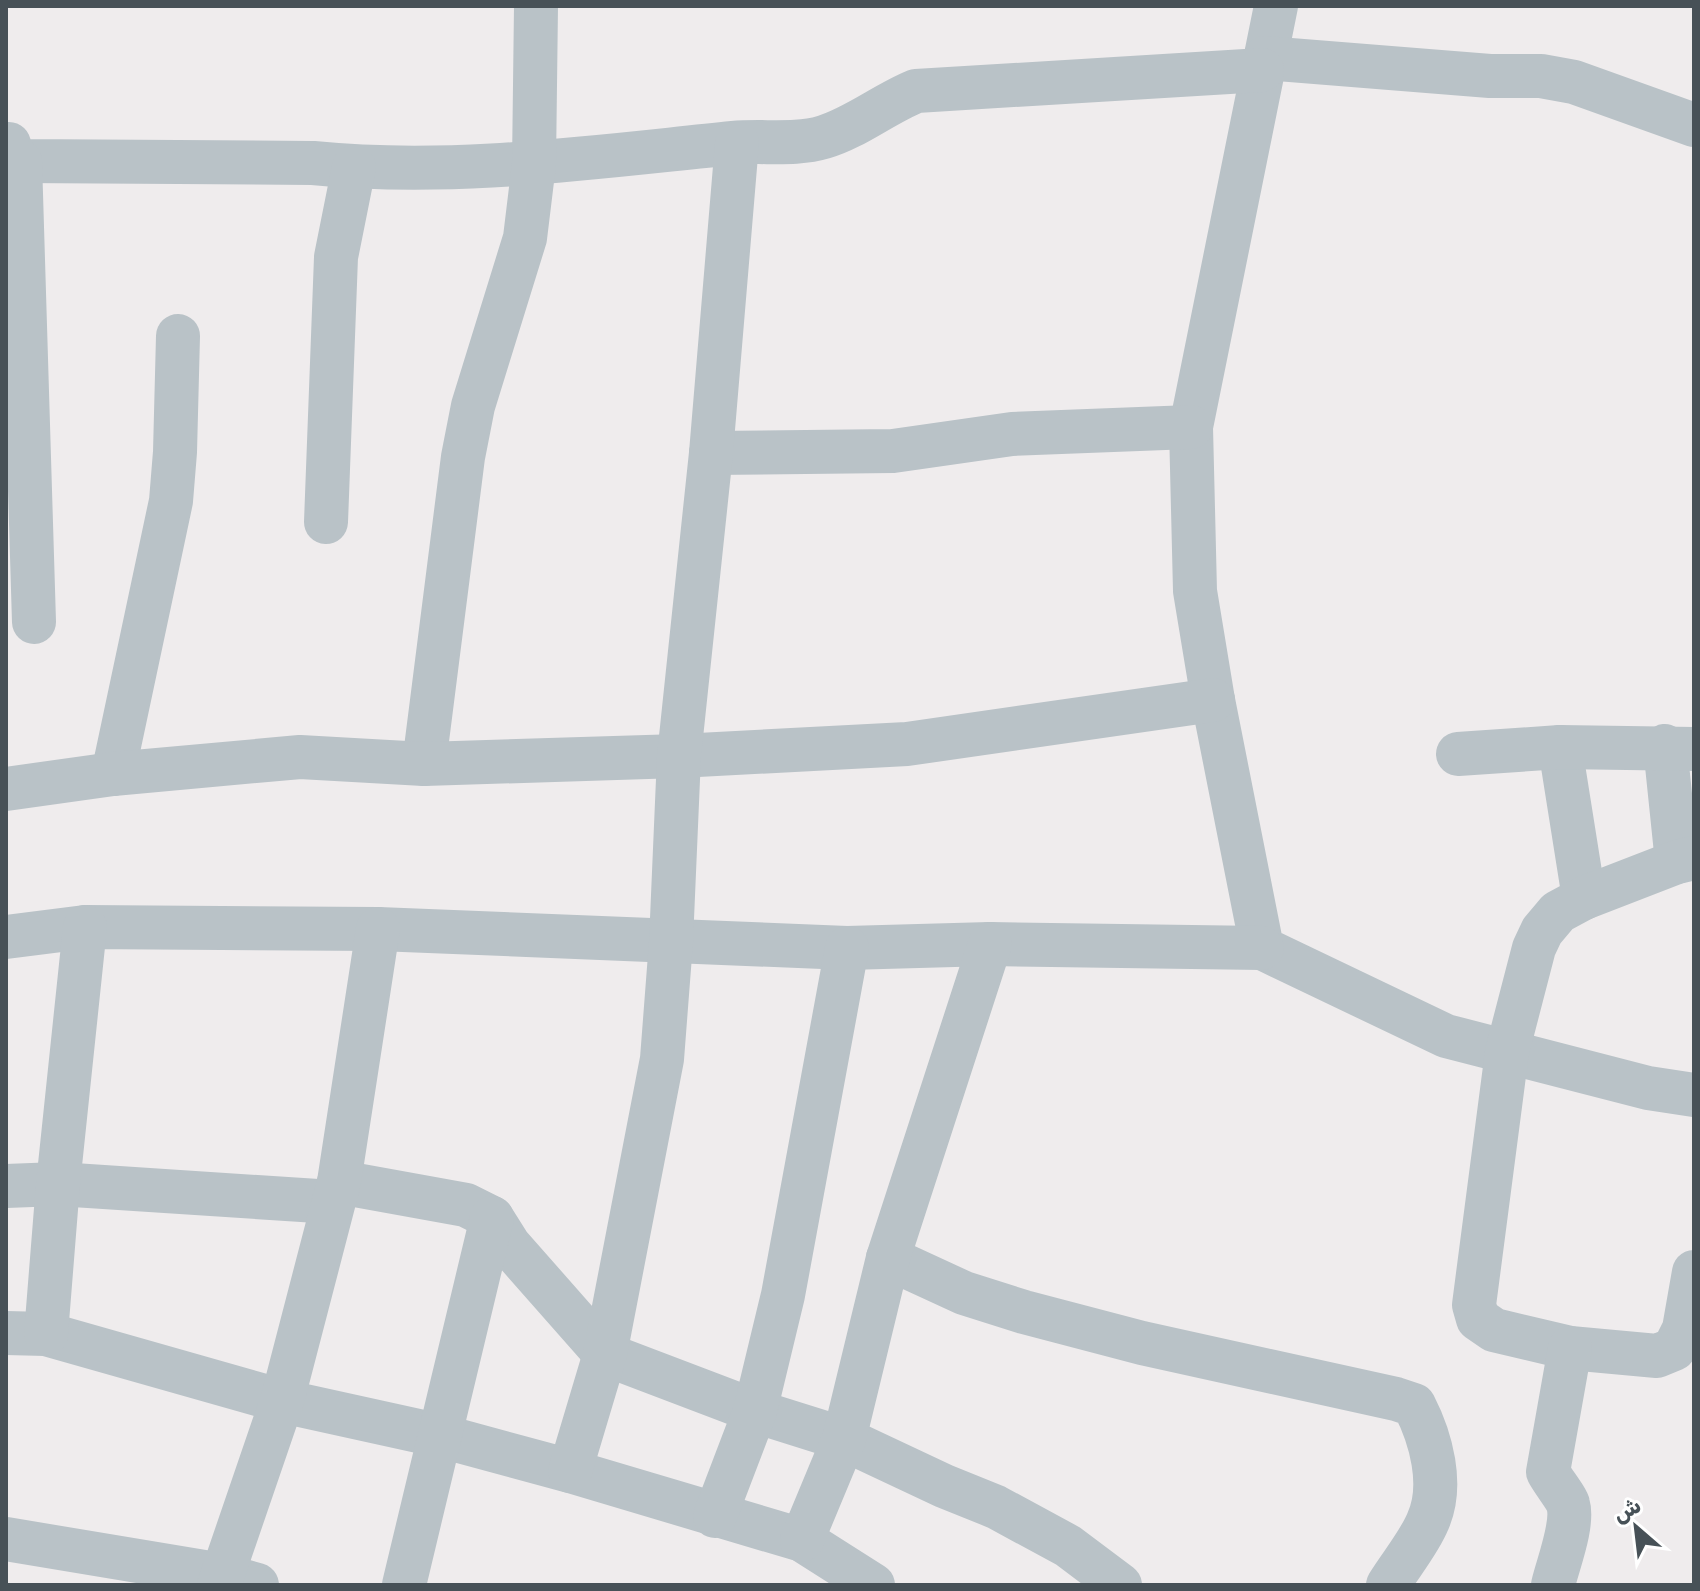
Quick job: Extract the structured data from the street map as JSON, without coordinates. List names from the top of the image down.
{
  "north": "top left"
}
